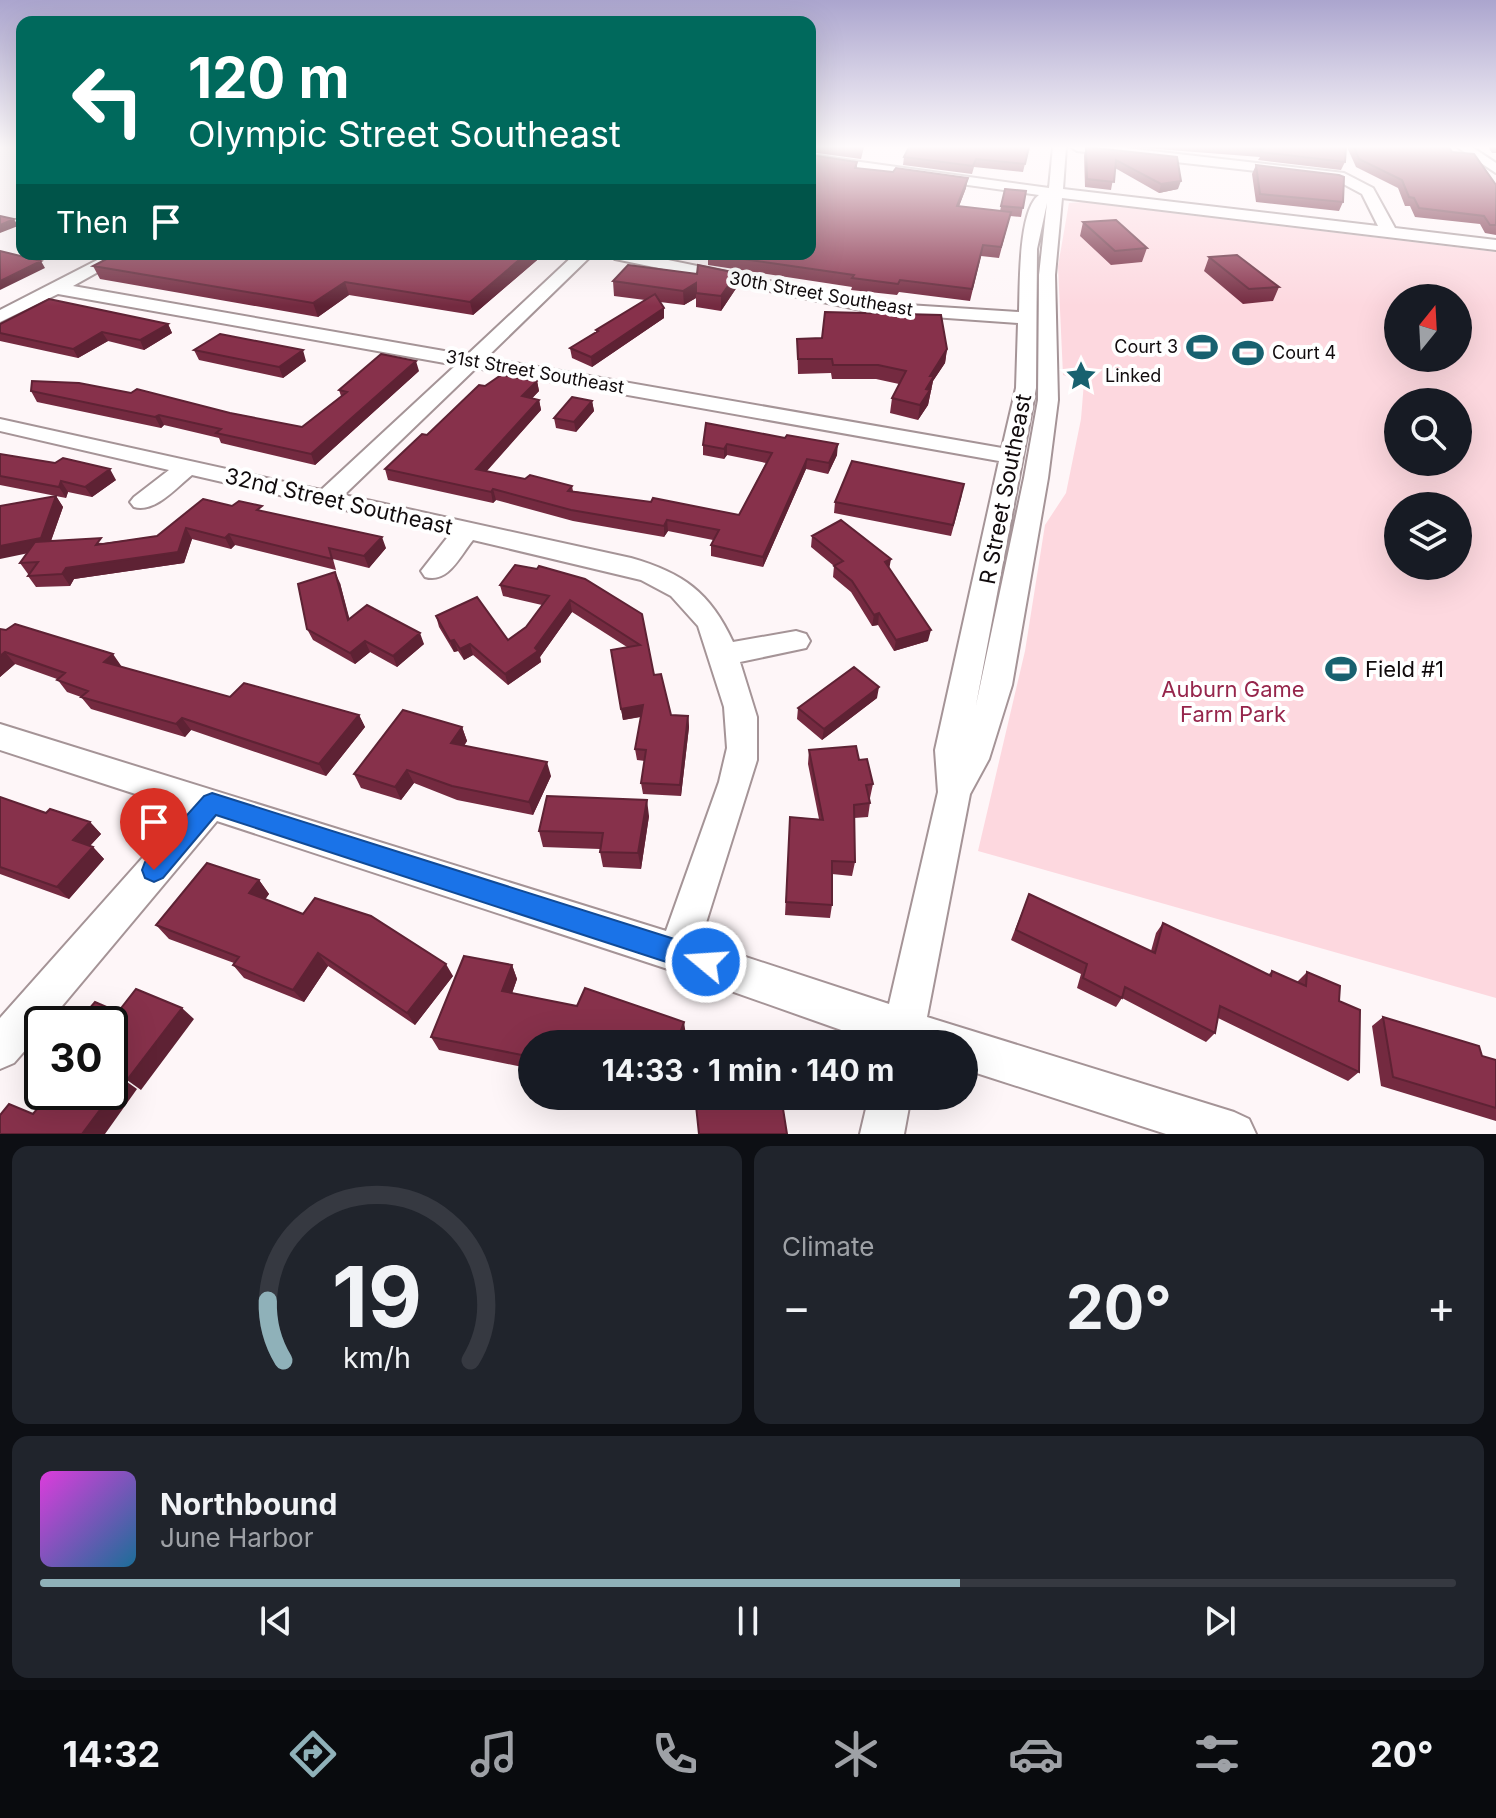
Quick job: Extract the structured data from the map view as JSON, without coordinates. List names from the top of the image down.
{
  "streets": {
    "street": [
      "30th Street Southeast",
      "31st Street Southeast",
      "R Street Southeast",
      "32nd Street Southeast"
    ]
  },
  "crossings": [
    ["30th Street Southeast", "R Street Southeast"],
    ["31st Street Southeast", "R Street Southeast"]
  ],
  "parks": ["Auburn Game Farm Park"],
  "places": {
    "sports": ["Court 3", "Court 4", "Field #1"],
    "place": ["Linked"]
  },
  "north": "top",
  "page": {
    "turn": ["120 m", "Olympic Street Southeast"],
    "then": "Then",
    "limit": "30",
    "trip": "14:33 · 1 min · 140 m",
    "tile": "Climate",
    "heat": ["−", "20°", "+"],
    "song": ["Northbound", "June Harbor"],
    "tabs": ["14:32", "20°"],
    "gauge": ["19", "km/h"]
  }
}
